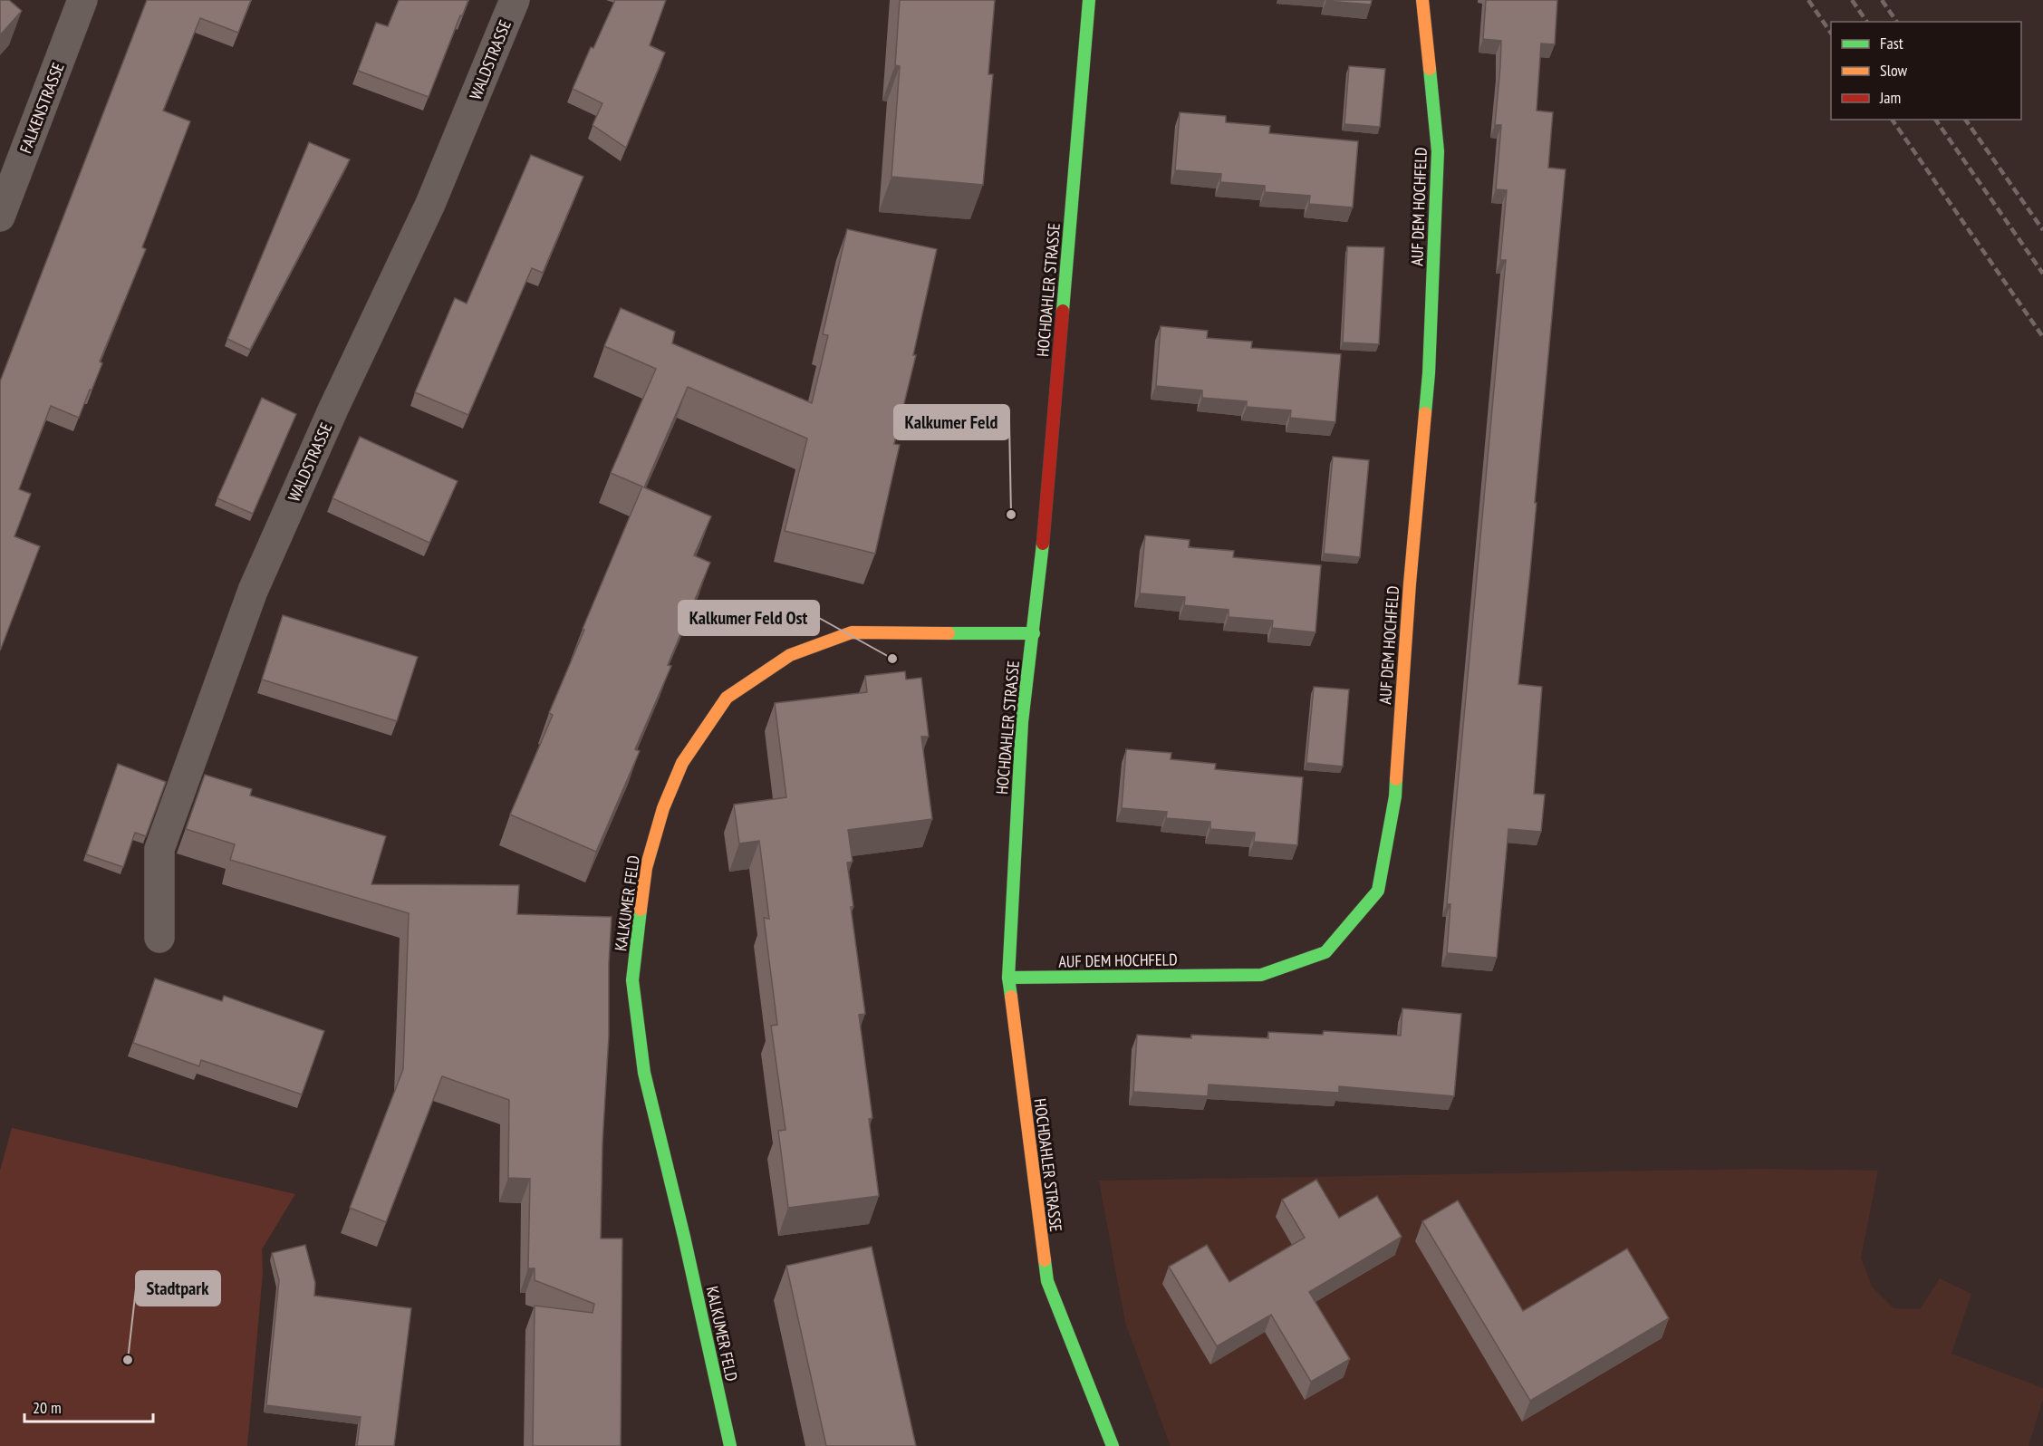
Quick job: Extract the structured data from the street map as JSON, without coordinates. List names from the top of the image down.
{
  "streets": {
    "street": [
      "WALDSTRASSE",
      "FALKENSTRASSE",
      "AUF DEM HOCHFELD",
      "HOCHDAHLER STRASSE",
      "KALKUMER FELD"
    ]
  },
  "crossings": [
    ["AUF DEM HOCHFELD", "HOCHDAHLER STRASSE"],
    ["HOCHDAHLER STRASSE", "KALKUMER FELD"]
  ],
  "places": ["Kalkumer Feld", "Kalkumer Feld Ost", "Stadtpark"],
  "legend": ["Fast", "Slow", "Jam"],
  "scale_bar": "20 m"
}
